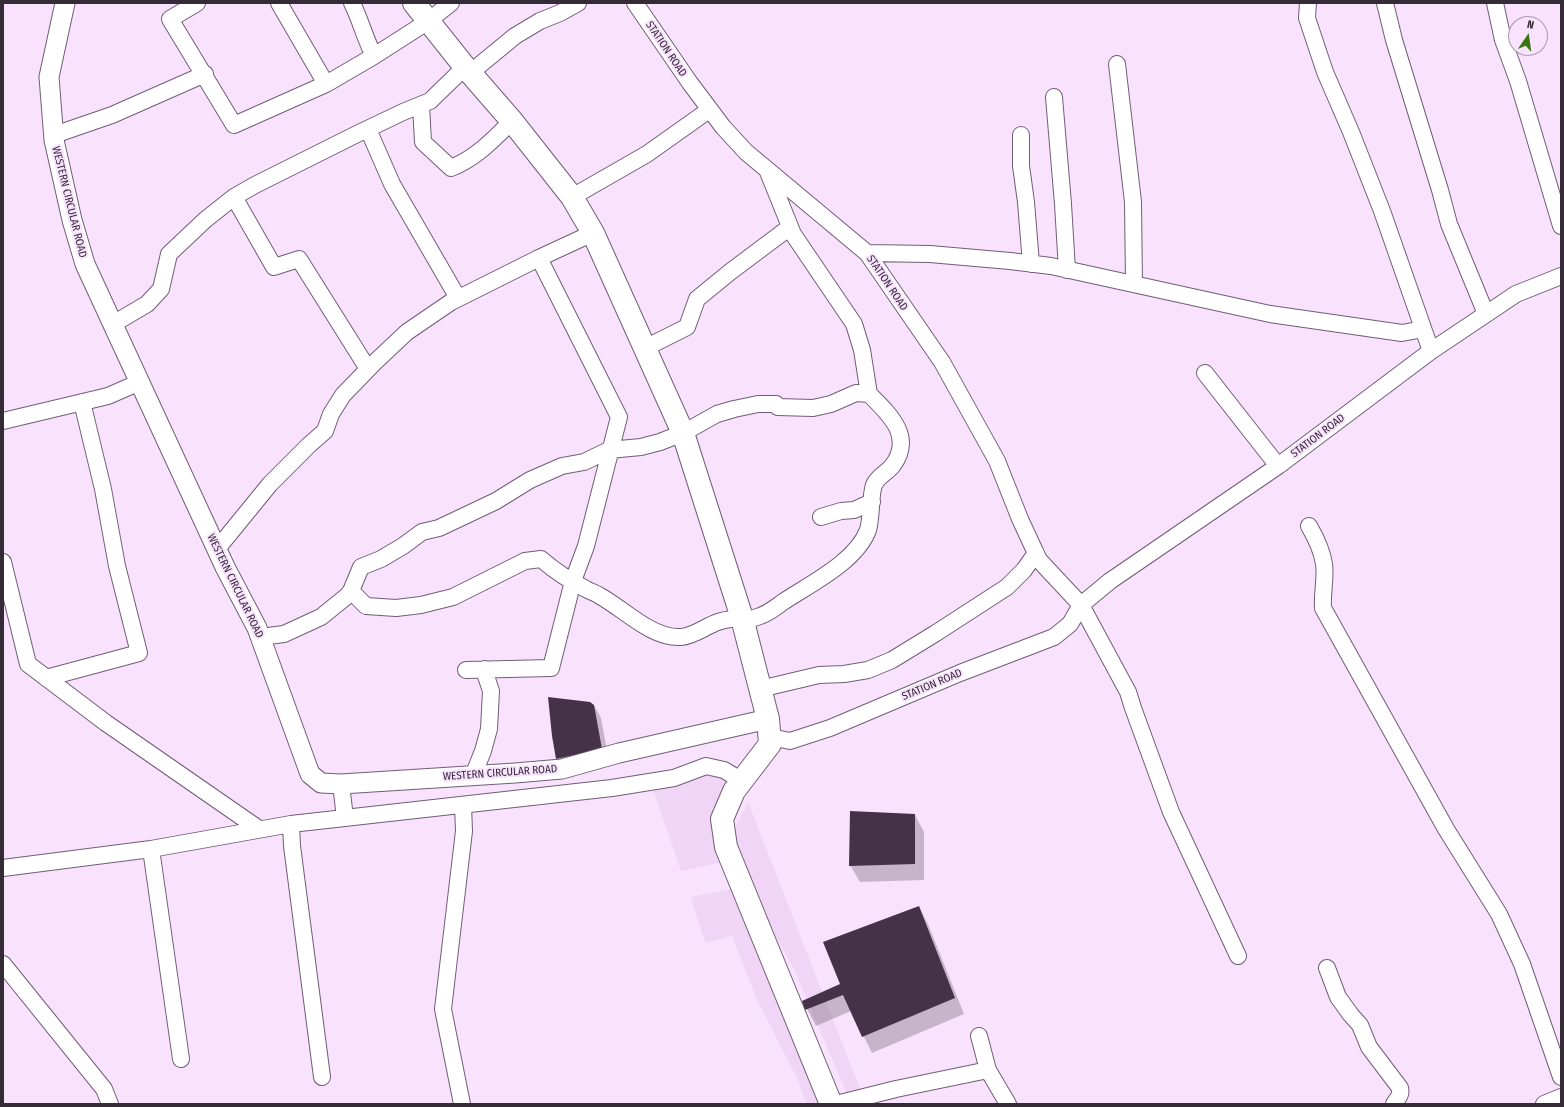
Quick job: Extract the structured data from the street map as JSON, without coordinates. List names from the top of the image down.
{
  "streets": {
    "street": ["STATION ROAD", "WESTERN CIRCULAR ROAD"]
  },
  "crossings": [
    ["STATION ROAD", "WESTERN CIRCULAR ROAD"]
  ],
  "north": "top"
}
